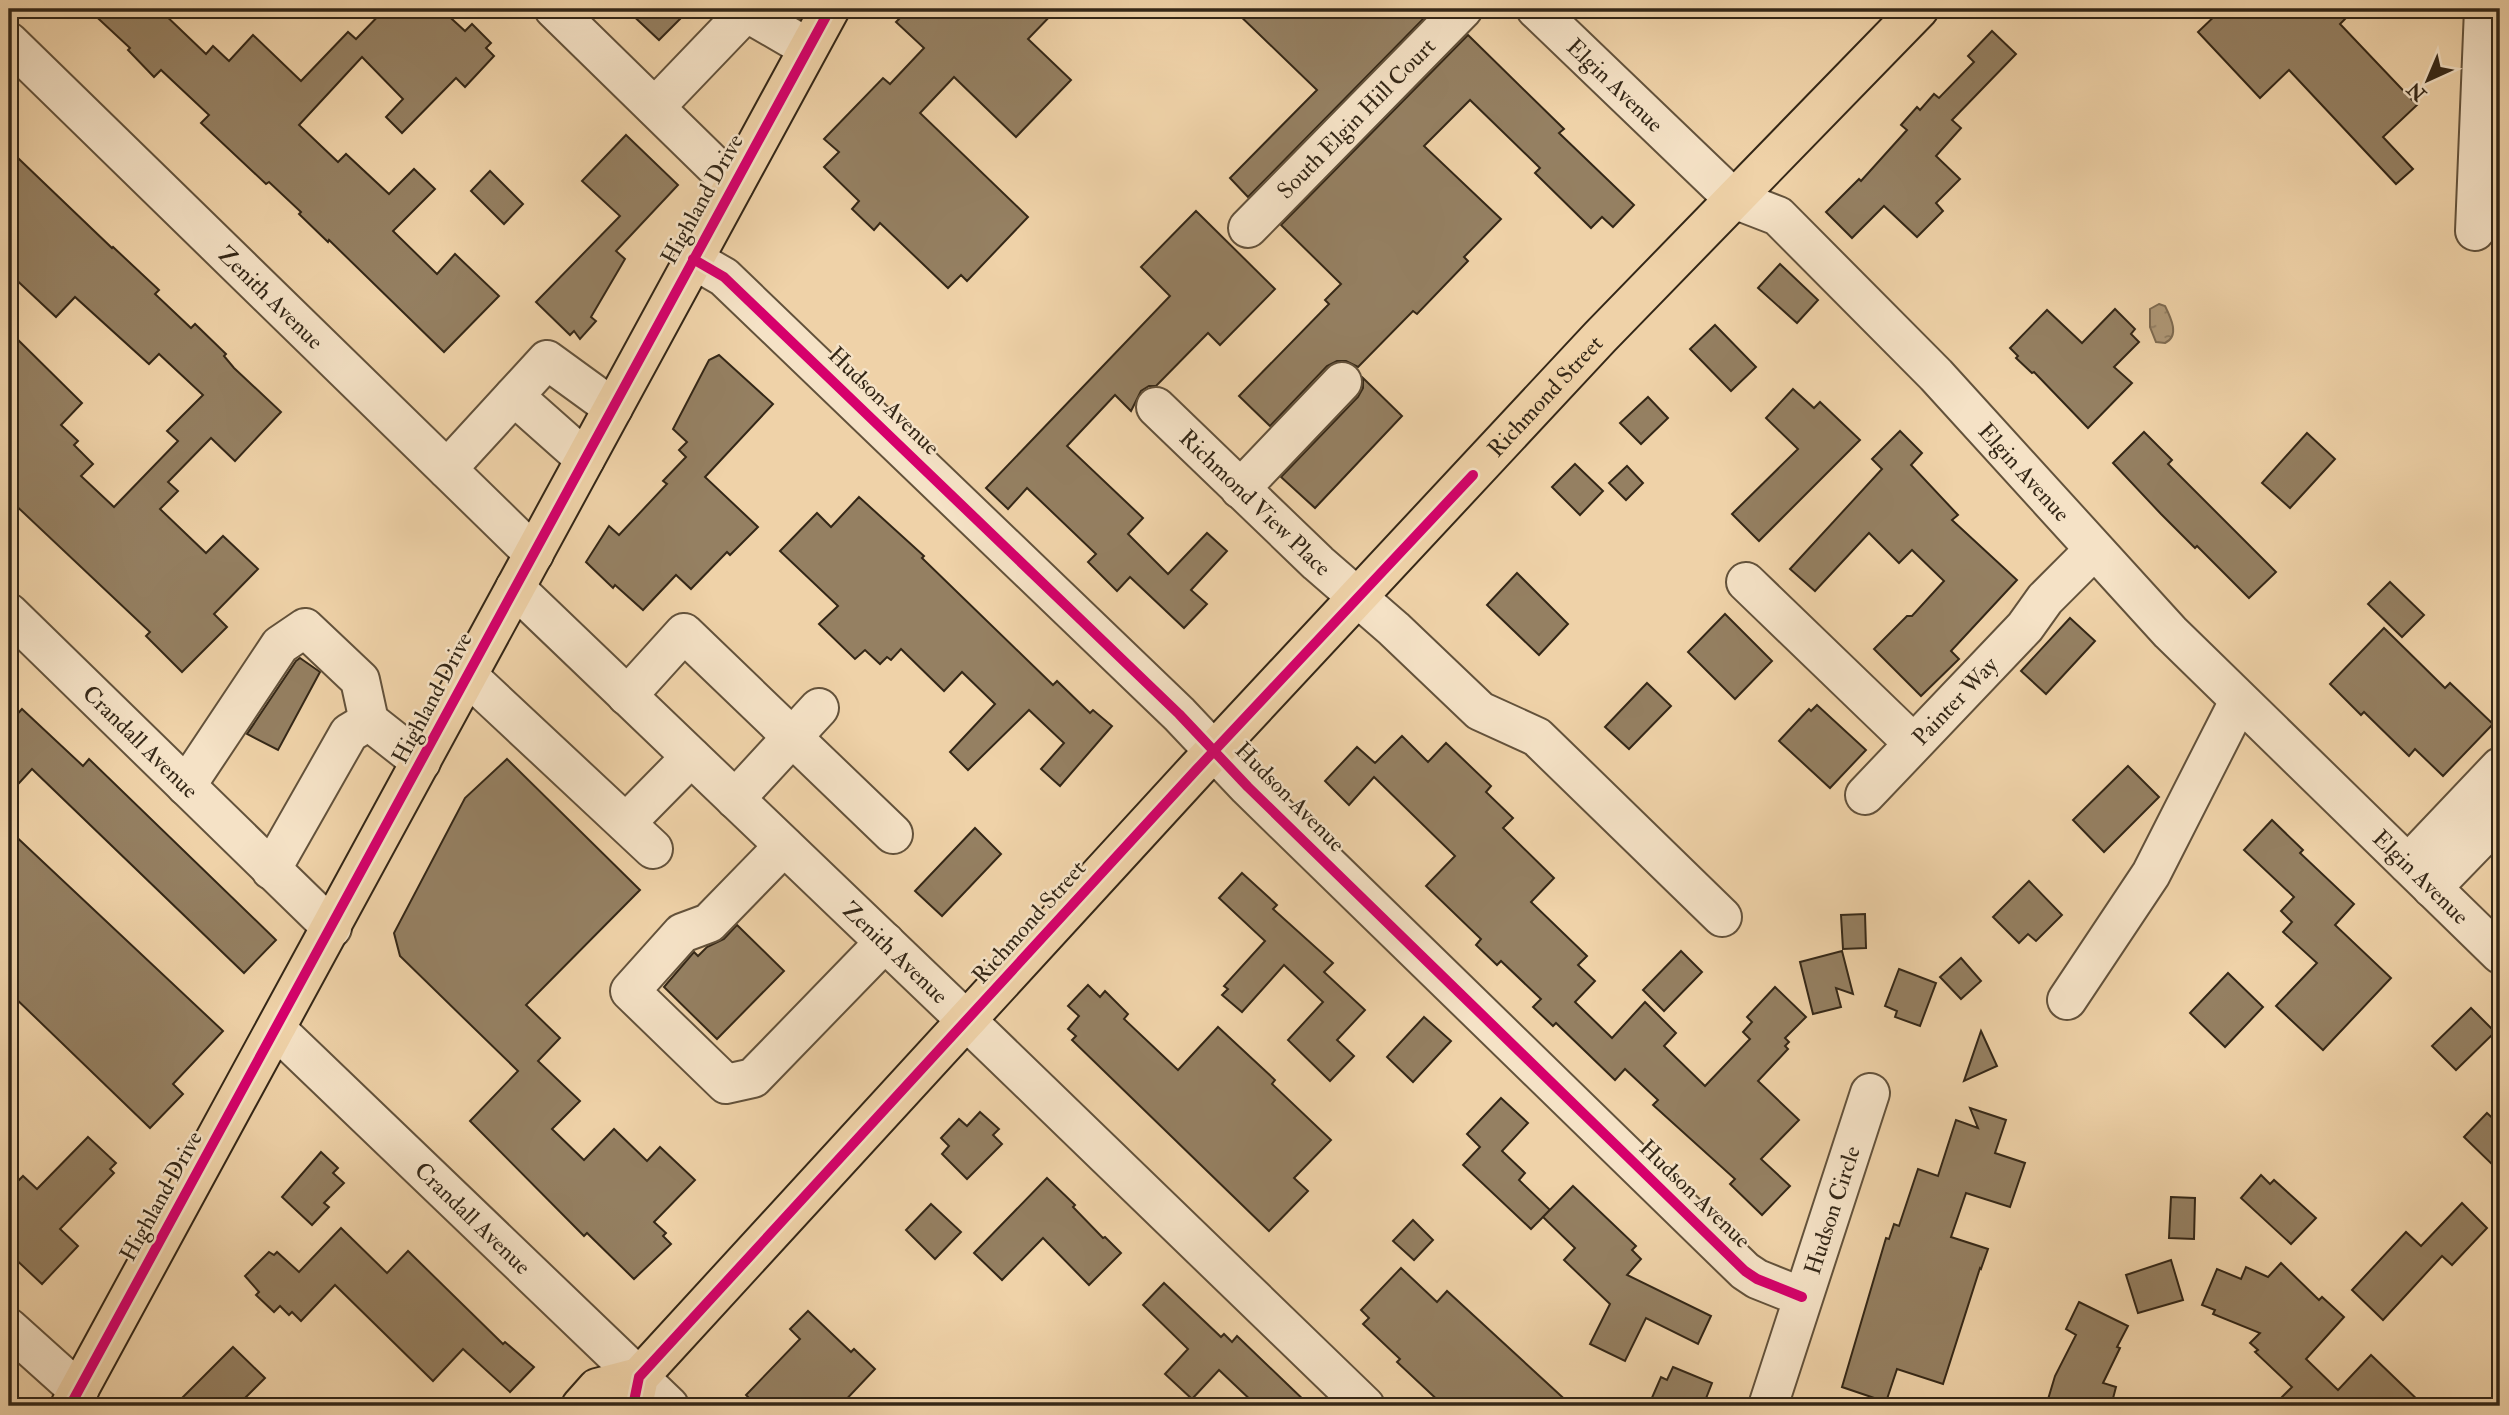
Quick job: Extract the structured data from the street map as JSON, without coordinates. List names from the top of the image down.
{
  "streets": {
    "main road": ["Highland Drive", "Richmond Street"],
    "street": [
      "Elgin Avenue",
      "South Elgin Hill Court",
      "Zenith Avenue",
      "Hudson Avenue",
      "Richmond View Place",
      "Painter Way",
      "Crandall Avenue",
      "Hudson Circle"
    ]
  },
  "crossings": [
    ["Elgin Avenue", "Richmond Street"],
    ["Elgin Avenue", "Painter Way"],
    ["Highland Drive", "Zenith Avenue"],
    ["Highland Drive", "Hudson Avenue"],
    ["Highland Drive", "Crandall Avenue"],
    ["Zenith Avenue", "Richmond Street"],
    ["Richmond Street", "Hudson Avenue"],
    ["Richmond Street", "Richmond View Place"],
    ["Richmond Street", "Crandall Avenue"],
    ["Hudson Avenue", "Hudson Circle"]
  ],
  "north": "bottom left"
}
